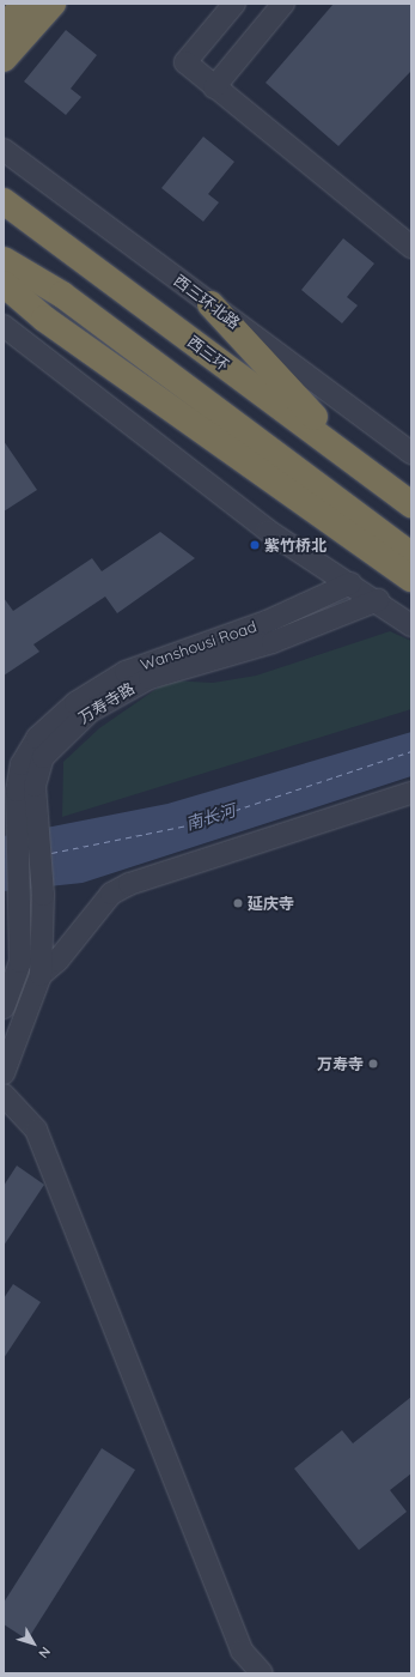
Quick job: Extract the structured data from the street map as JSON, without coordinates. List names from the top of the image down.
{
  "streets": {
    "highway": ["西三环"],
    "street": ["西三环北路", "Wanshousi Road", "万寿寺路"]
  },
  "crossings": [
    ["Wanshousi Road", "万寿寺路"]
  ],
  "water": ["南长河"],
  "places": ["紫竹桥北", "延庆寺", "万寿寺"],
  "north": "bottom right"
}
